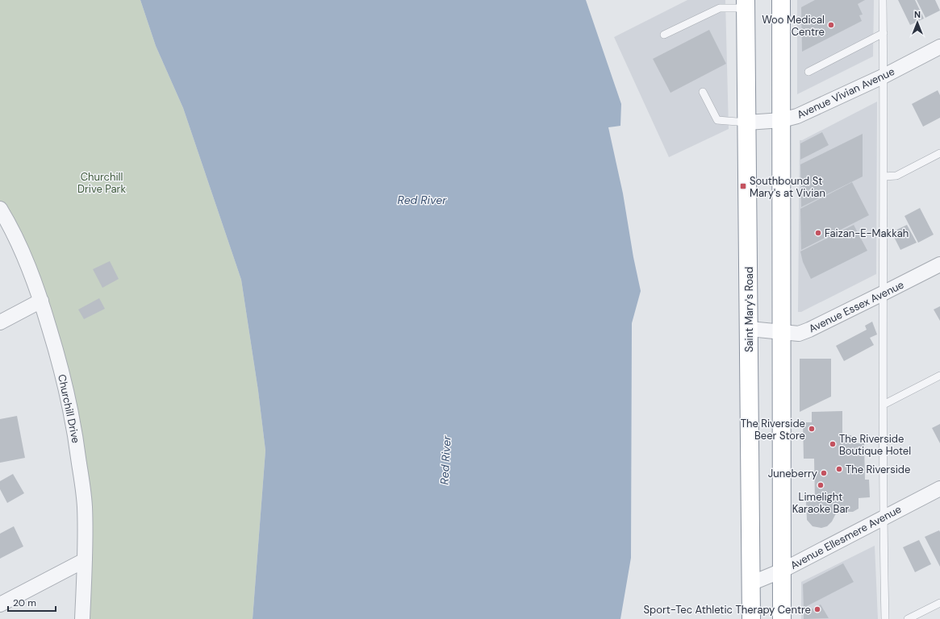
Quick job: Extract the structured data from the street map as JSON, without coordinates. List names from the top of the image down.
{
  "streets": {
    "highway": ["Saint Mary's Road"],
    "street": [
      "Avenue Vivian Avenue",
      "Avenue Essex Avenue",
      "Churchill Drive",
      "Avenue Ellesmere Avenue"
    ]
  },
  "crossings": [
    ["Avenue Vivian Avenue", "Saint Mary's Road"],
    ["Avenue Essex Avenue", "Saint Mary's Road"],
    ["Saint Mary's Road", "Avenue Ellesmere Avenue"]
  ],
  "water": ["Red River"],
  "parks": ["Churchill Drive Park"],
  "places": {
    "other": [
      "Woo Medical Centre",
      "Faizan-E-Makkah",
      "The Riverside Beer Store",
      "The Riverside Boutique Hotel",
      "The Riverside",
      "Juneberry",
      "Limelight Karaoke Bar",
      "Sport-Tec Athletic Therapy Centre"
    ],
    "transit": ["Southbound St Mary's at Vivian"]
  },
  "scale_bar": "20 m",
  "north": "top"
}
